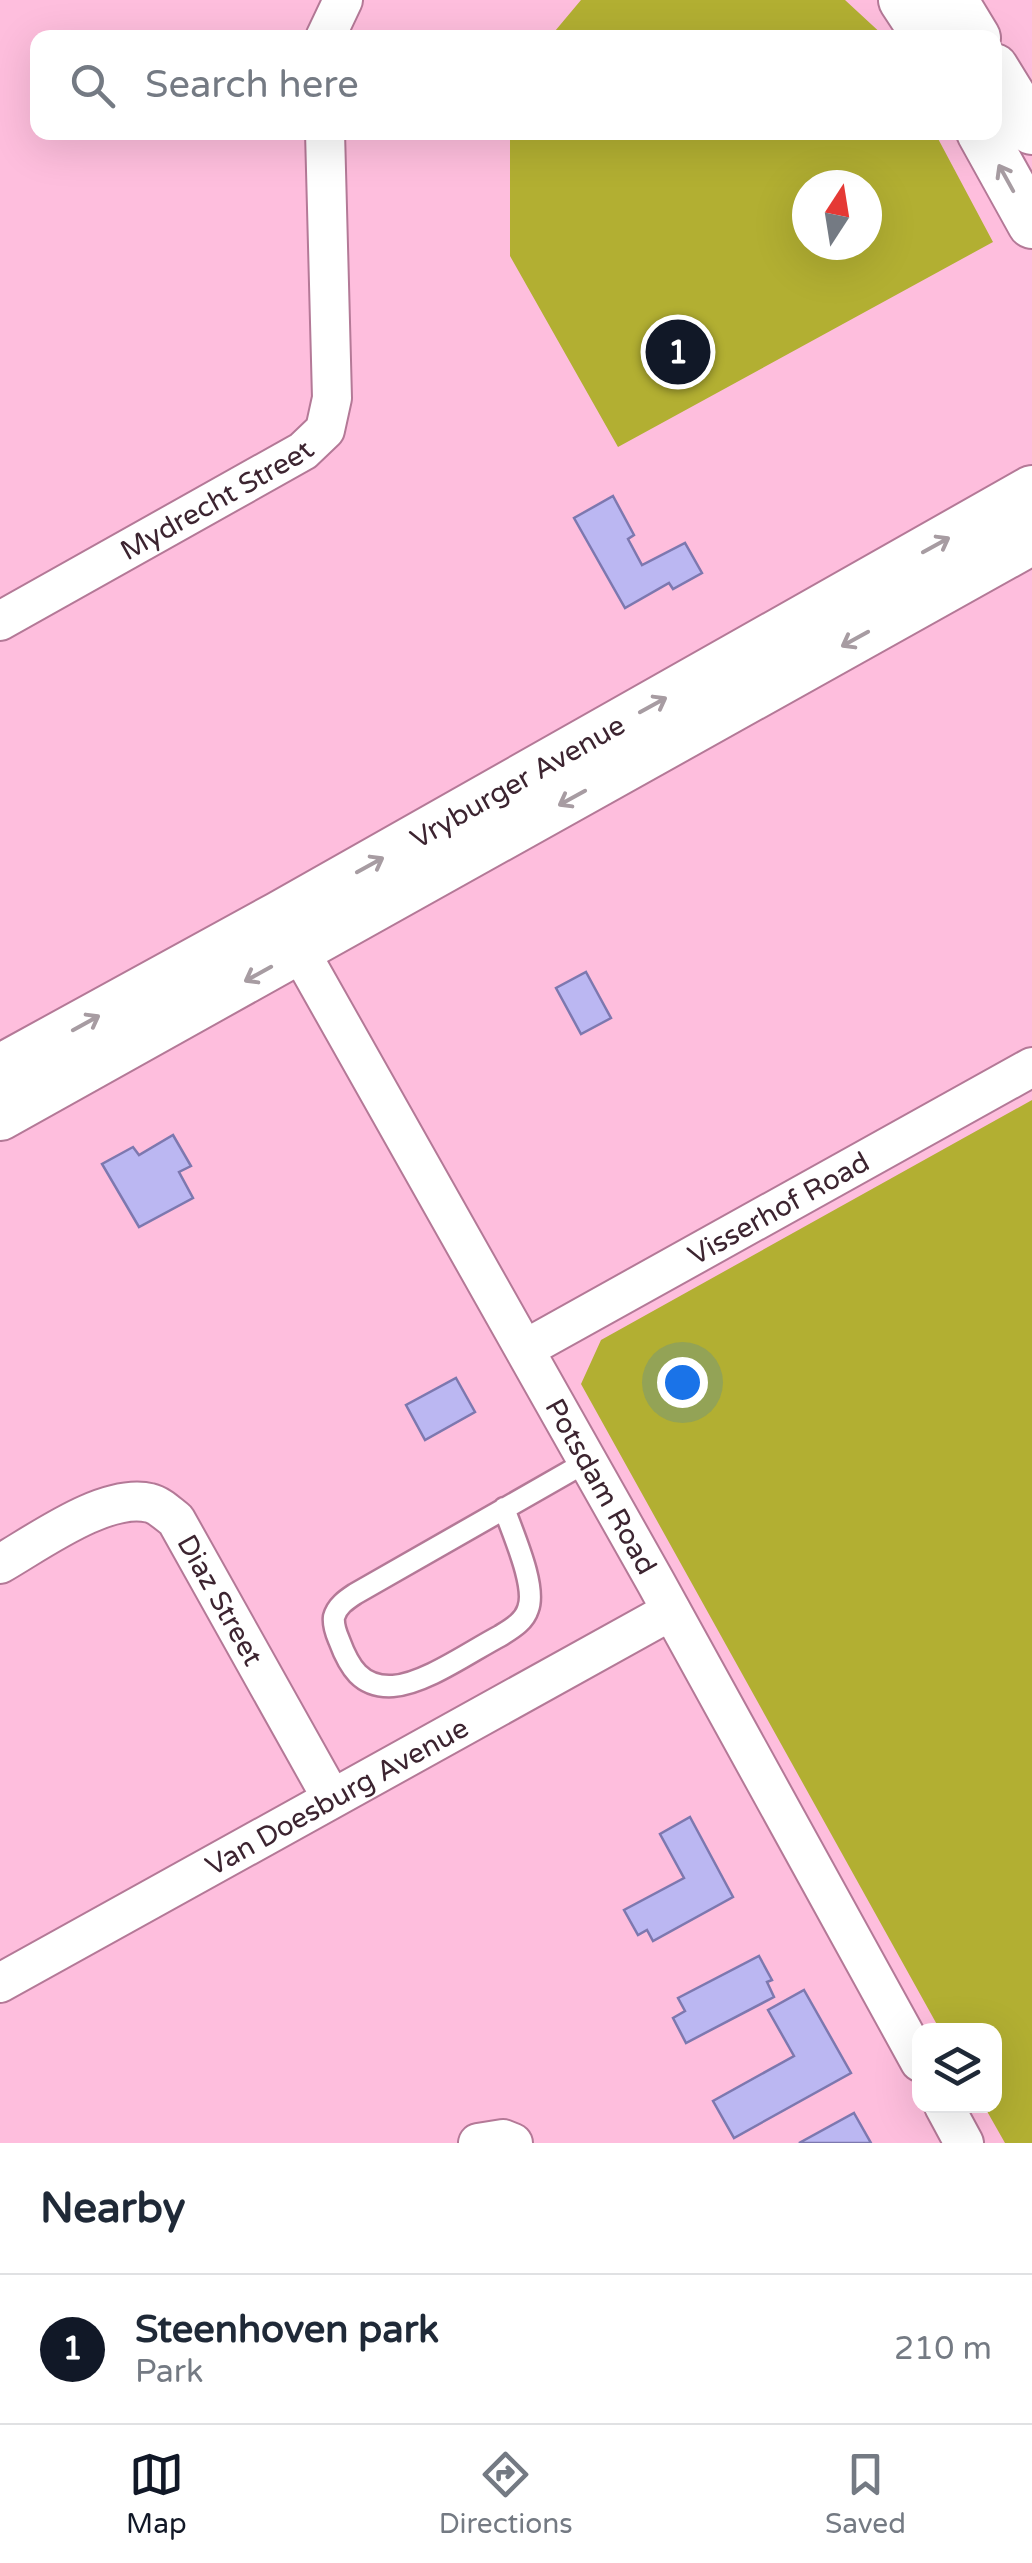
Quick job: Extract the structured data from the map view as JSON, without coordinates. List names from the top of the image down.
{
  "streets": {
    "street": [
      "Mydrecht Street",
      "Vryburger Avenue",
      "Visserhof Road",
      "Potsdam Road",
      "Diaz Street",
      "Van Doesburg Avenue"
    ]
  },
  "crossings": [
    ["Vryburger Avenue", "Potsdam Road"],
    ["Visserhof Road", "Potsdam Road"],
    ["Potsdam Road", "Van Doesburg Avenue"],
    ["Diaz Street", "Van Doesburg Avenue"]
  ],
  "north": "top",
  "page": {
    "search": "Search here",
    "pins": "1",
    "heading": "Nearby",
    "list": [
      {
        "mark": "1",
        "name": "Steenhoven park",
        "note": "Park",
        "value": "210 m"
      }
    ],
    "nav": ["Map", "Directions", "Saved"]
  }
}
